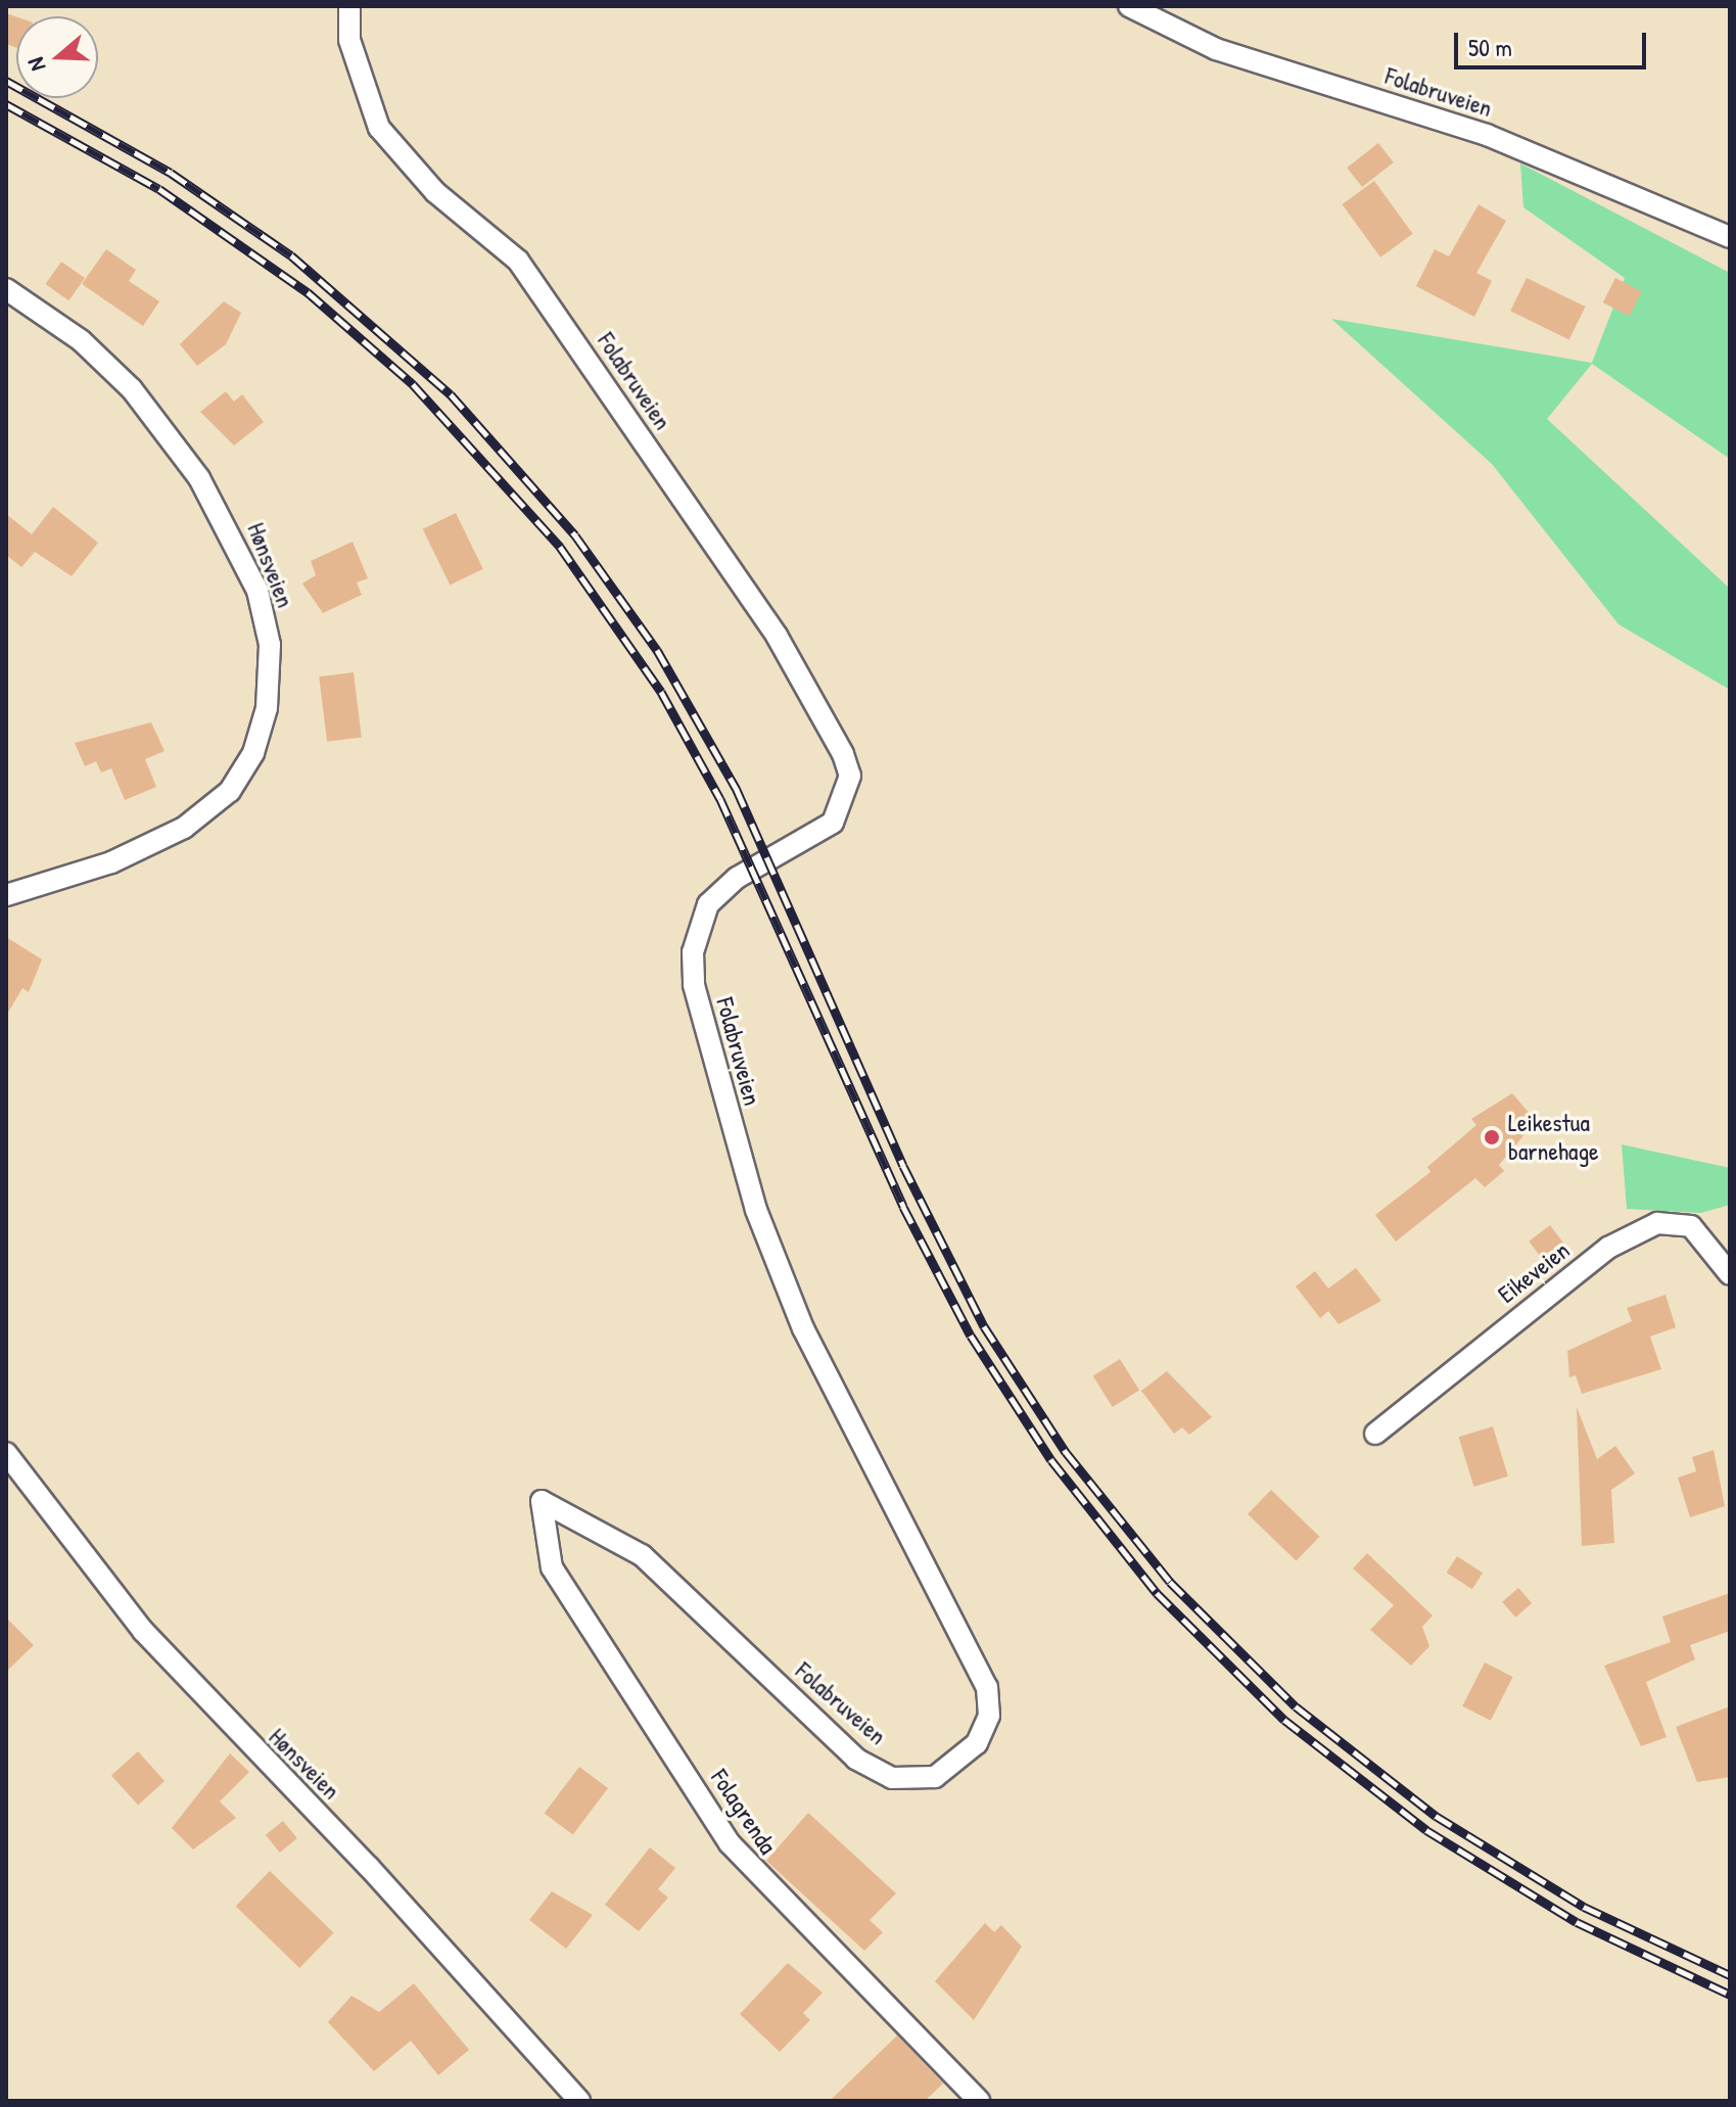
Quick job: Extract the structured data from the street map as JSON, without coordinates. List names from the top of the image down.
{
  "streets": {
    "street": [
      "Folabruveien",
      "Hønsveien",
      "Eikeveien",
      "Folagrenda"
    ]
  },
  "crossings": [
    ["Folabruveien", "Folagrenda"]
  ],
  "places": ["Leikestua barnehage"],
  "scale_bar": "50 m",
  "north": "left"
}
